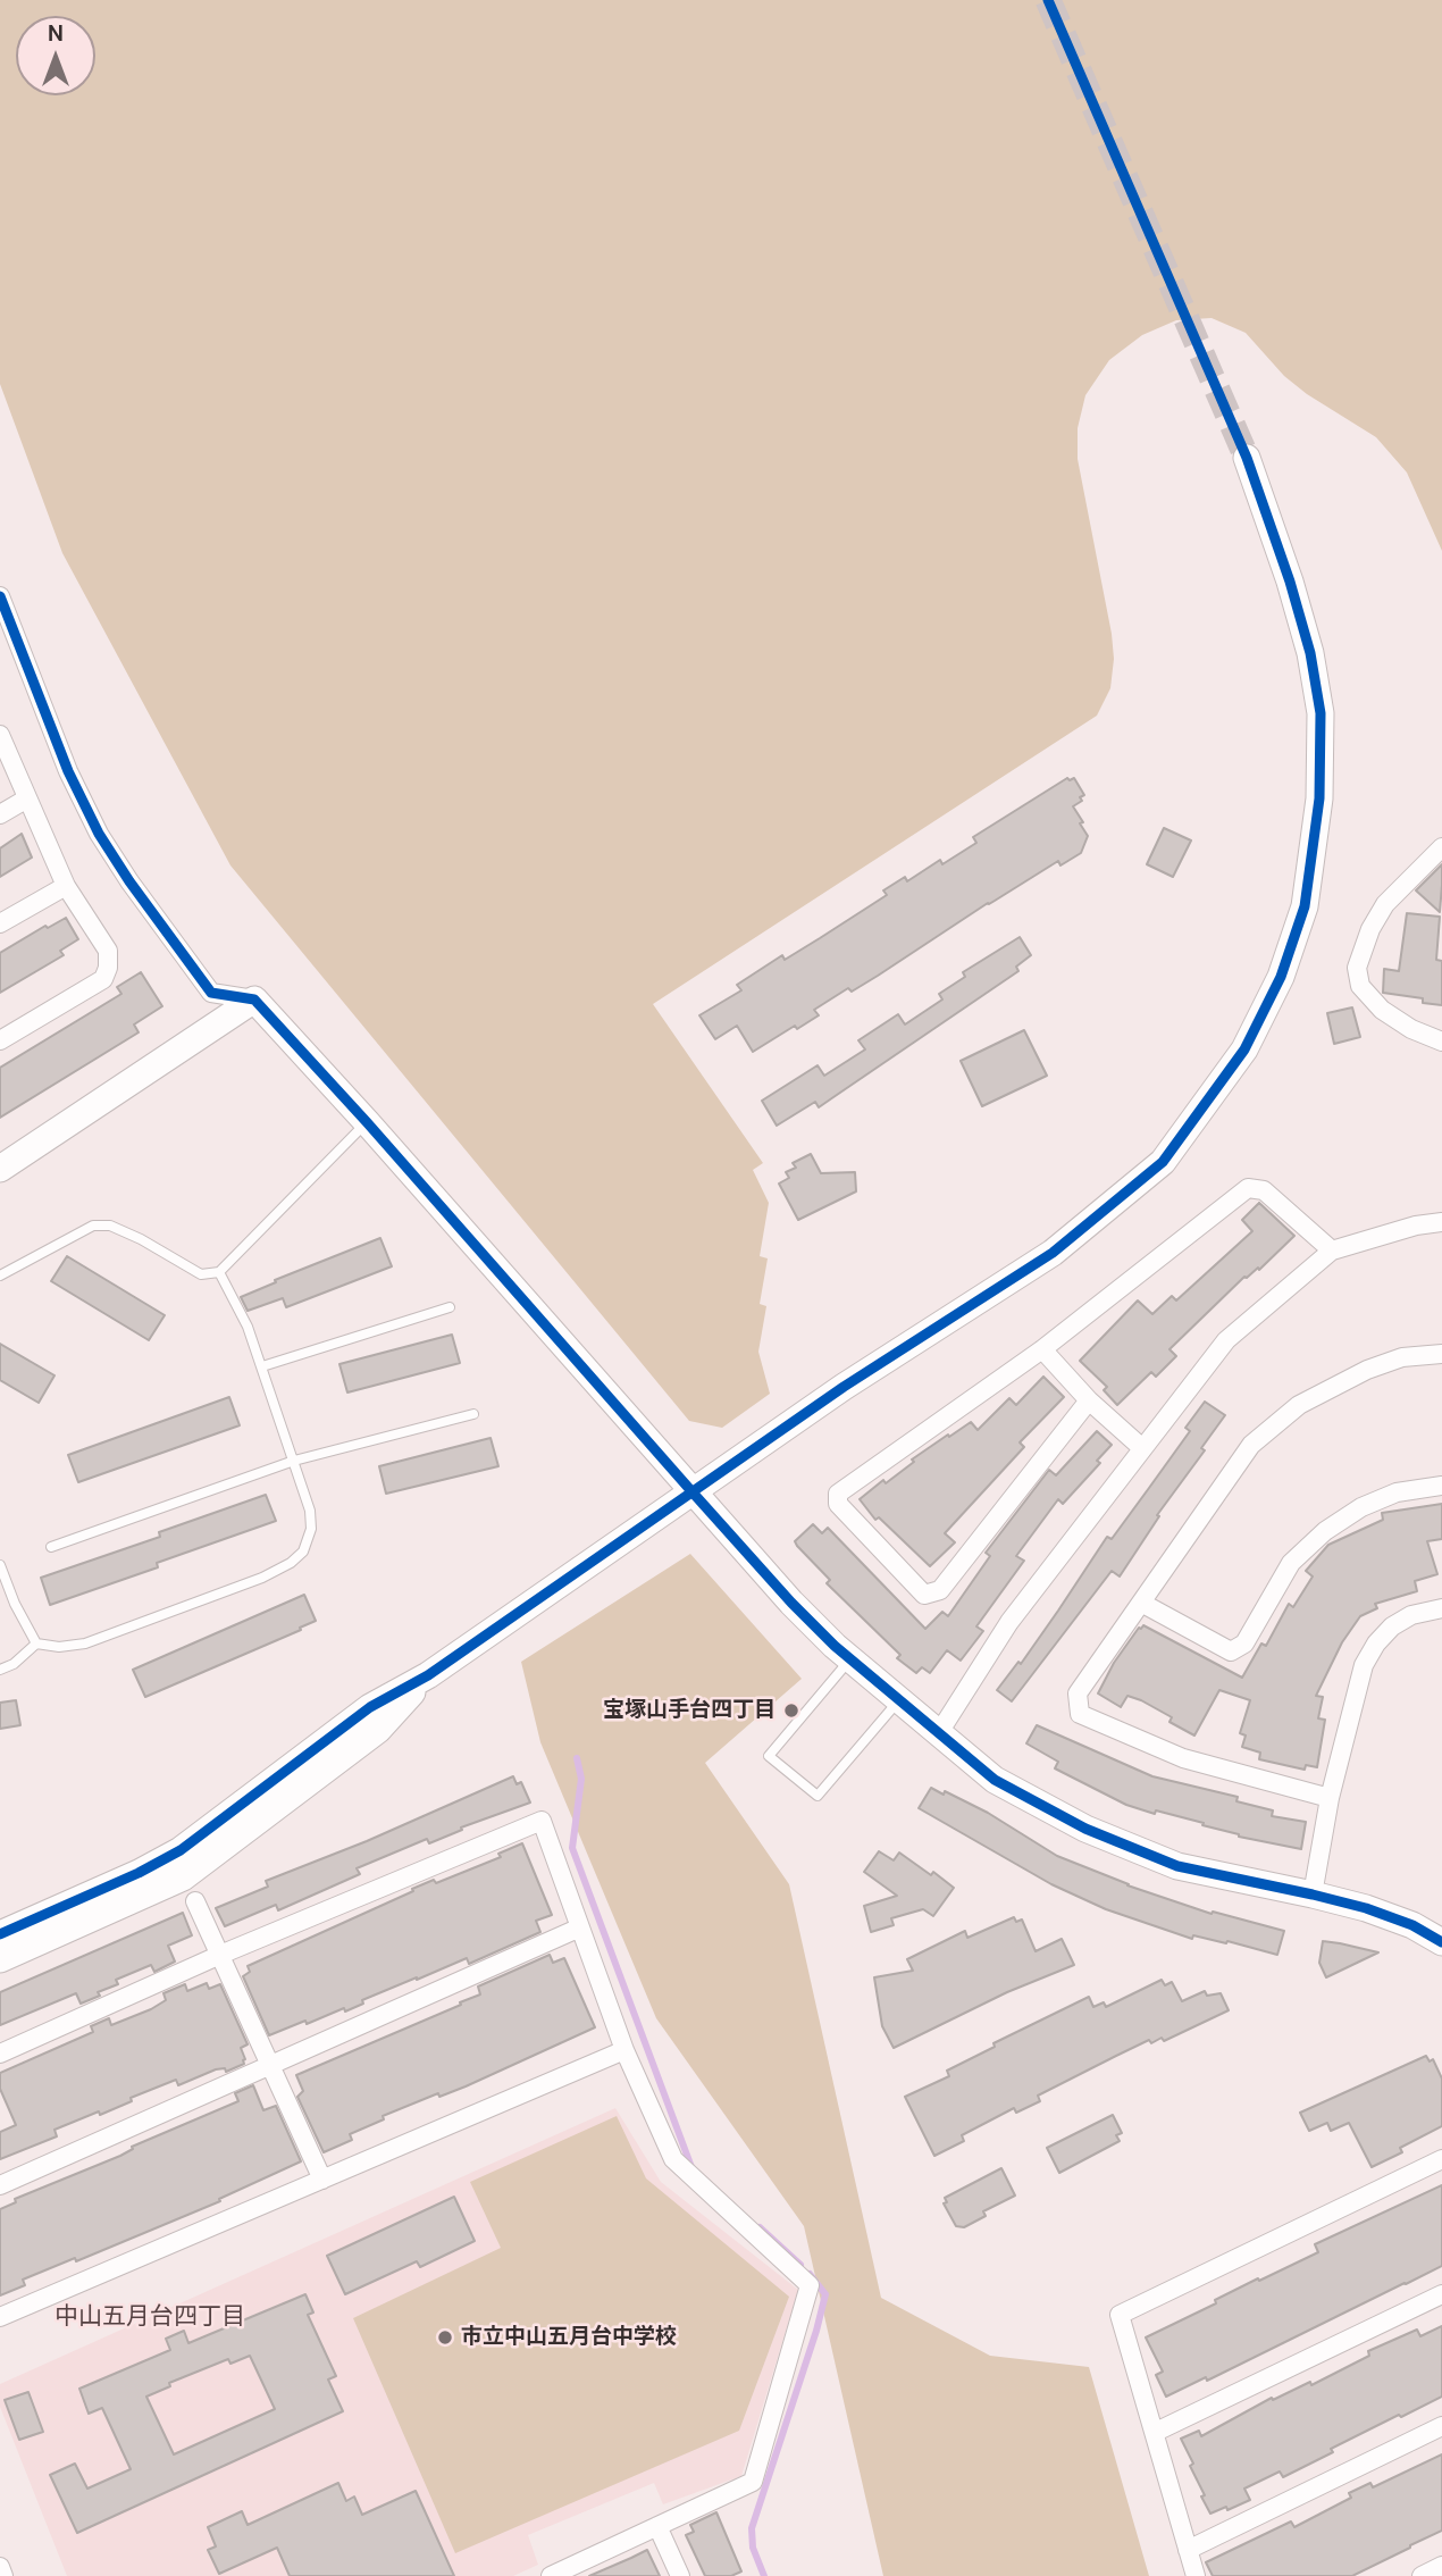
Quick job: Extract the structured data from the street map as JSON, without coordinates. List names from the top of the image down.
{
  "districts": ["中山五月台四丁目"],
  "places": ["宝塚山手台四丁目", "市立中山五月台中学校"],
  "north": "top"
}
